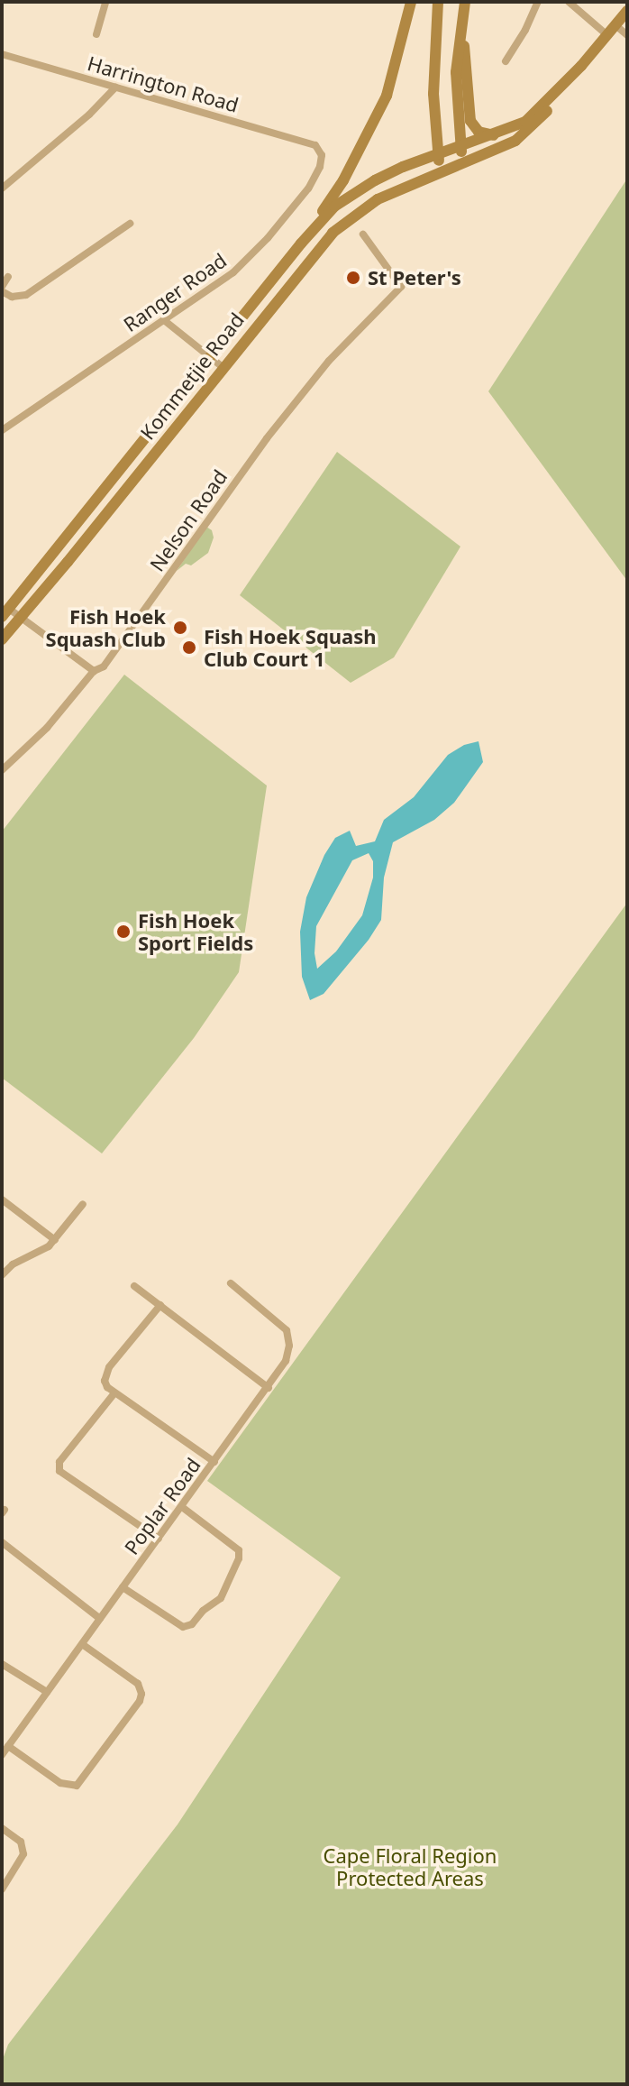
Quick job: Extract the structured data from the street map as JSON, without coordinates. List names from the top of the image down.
{
  "streets": {
    "main road": ["Kommetjie Road"],
    "street": [
      "Harrington Road",
      "Ranger Road",
      "Nelson Road",
      "Poplar Road"
    ]
  },
  "crossings": [
    ["Harrington Road", "Ranger Road"]
  ],
  "parks": ["Cape Floral Region Protected Areas"],
  "places": [
    "St Peter's",
    "Fish Hoek Squash Club",
    "Fish Hoek Squash Club Court 1",
    "Fish Hoek Sport Fields"
  ]
}
